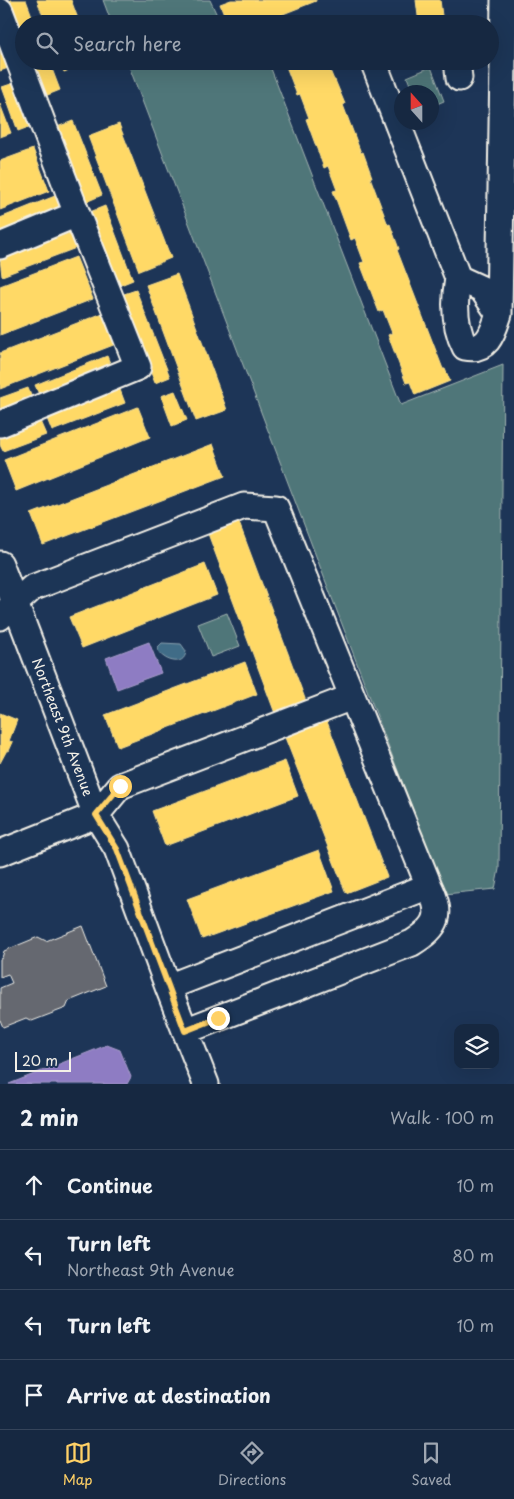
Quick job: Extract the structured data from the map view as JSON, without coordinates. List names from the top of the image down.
{
  "streets": {
    "street": ["Northeast 9th Avenue"]
  },
  "scale_bar": "20 m",
  "north": "top",
  "page": {
    "search": "Search here",
    "scale": "20 m",
    "heading": ["2 min", "Walk · 100 m"],
    "list": [
      ["Continue", "10 m"],
      ["Turn left", "Northeast 9th Avenue", "80 m"],
      ["Turn left", "10 m"],
      "Arrive at destination"
    ],
    "nav": ["Map", "Directions", "Saved"]
  }
}
